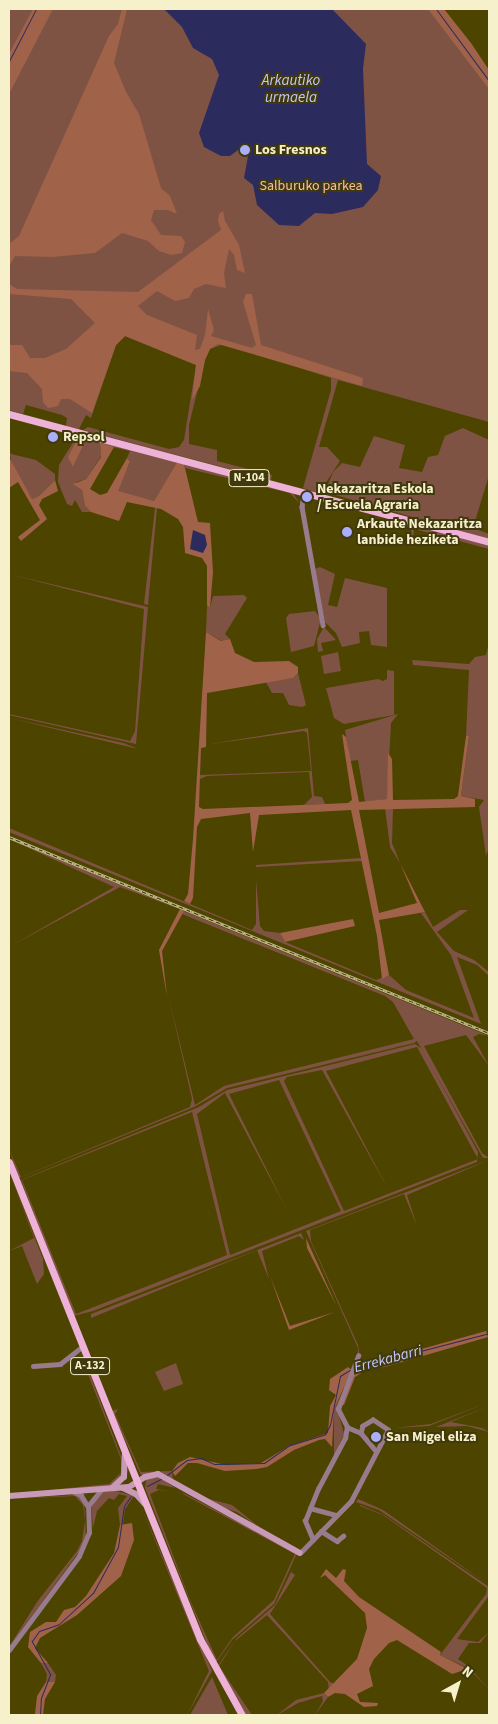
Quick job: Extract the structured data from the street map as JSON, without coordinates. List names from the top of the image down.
{
  "streets": {
    "main road": ["N-104", "A-132"]
  },
  "water": ["Arkautiko urmaela", "Errekabarri"],
  "parks": ["Salburuko parkea"],
  "places": [
    "Los Fresnos",
    "Repsol",
    "Nekazaritza Eskola / Escuela Agraria",
    "Arkaute Nekazaritza lanbide heziketa",
    "San Migel eliza"
  ],
  "north": "top right"
}
